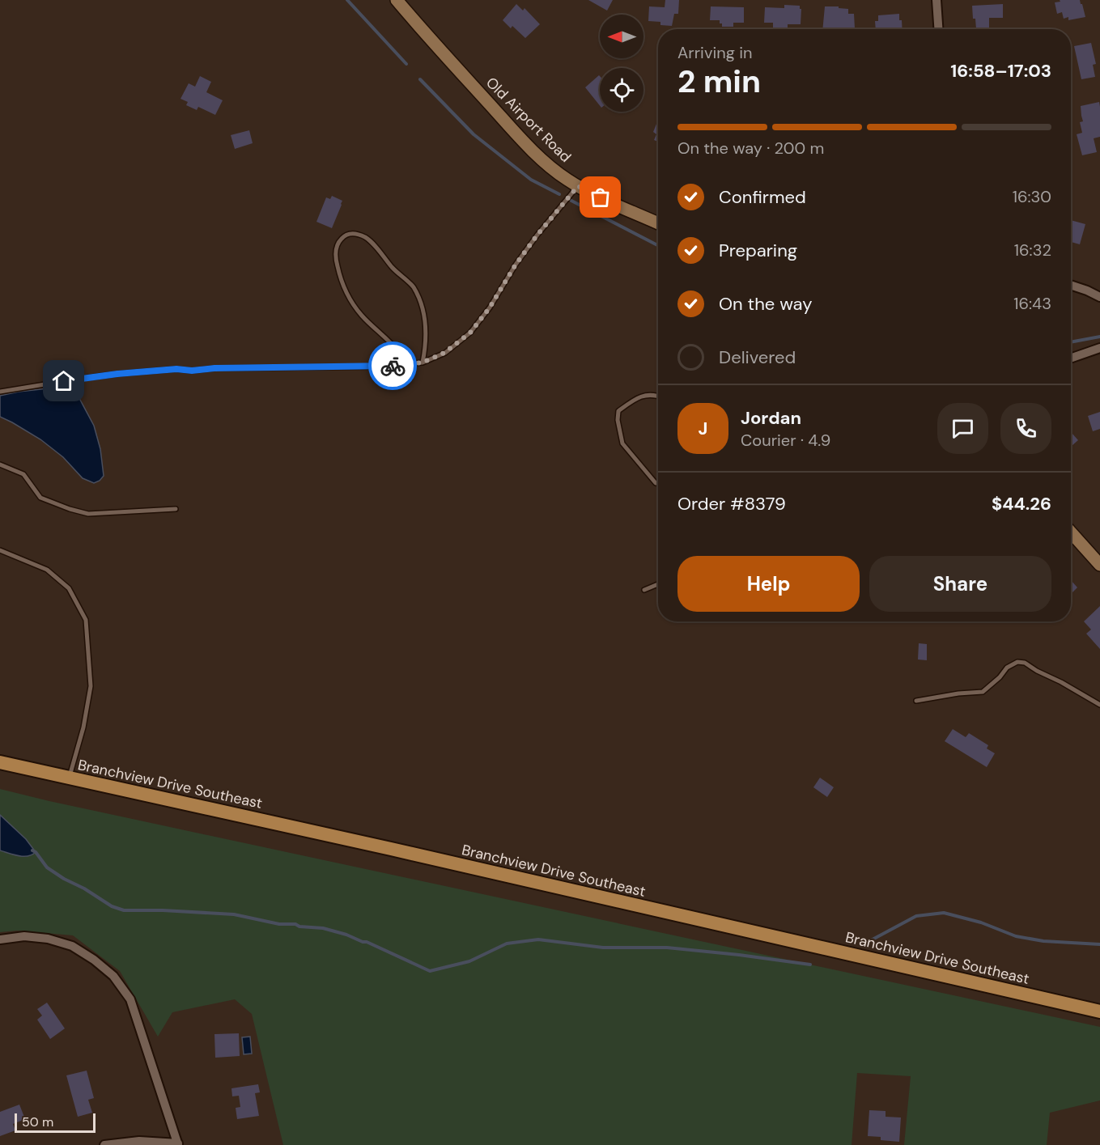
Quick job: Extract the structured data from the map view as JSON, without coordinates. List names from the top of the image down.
{
  "streets": {
    "main road": ["Branchview Drive Southeast"],
    "street": ["Old Airport Road"]
  },
  "scale_bar": "50 m",
  "north": "left",
  "page": {
    "heading": ["2 min", "Arriving in", "16:58–17:03"],
    "panel": [
      "Jordan",
      "Courier · 4.9",
      "Order #8379",
      "$44.26"
    ],
    "bar": "On the way · 200 m",
    "list": [
      ["Confirmed", "16:30"],
      ["Preparing", "16:32"],
      ["On the way", "16:43"],
      "Delivered"
    ],
    "round": "J",
    "buttons": ["Help", "Share"],
    "scale": "50 m"
  }
}
